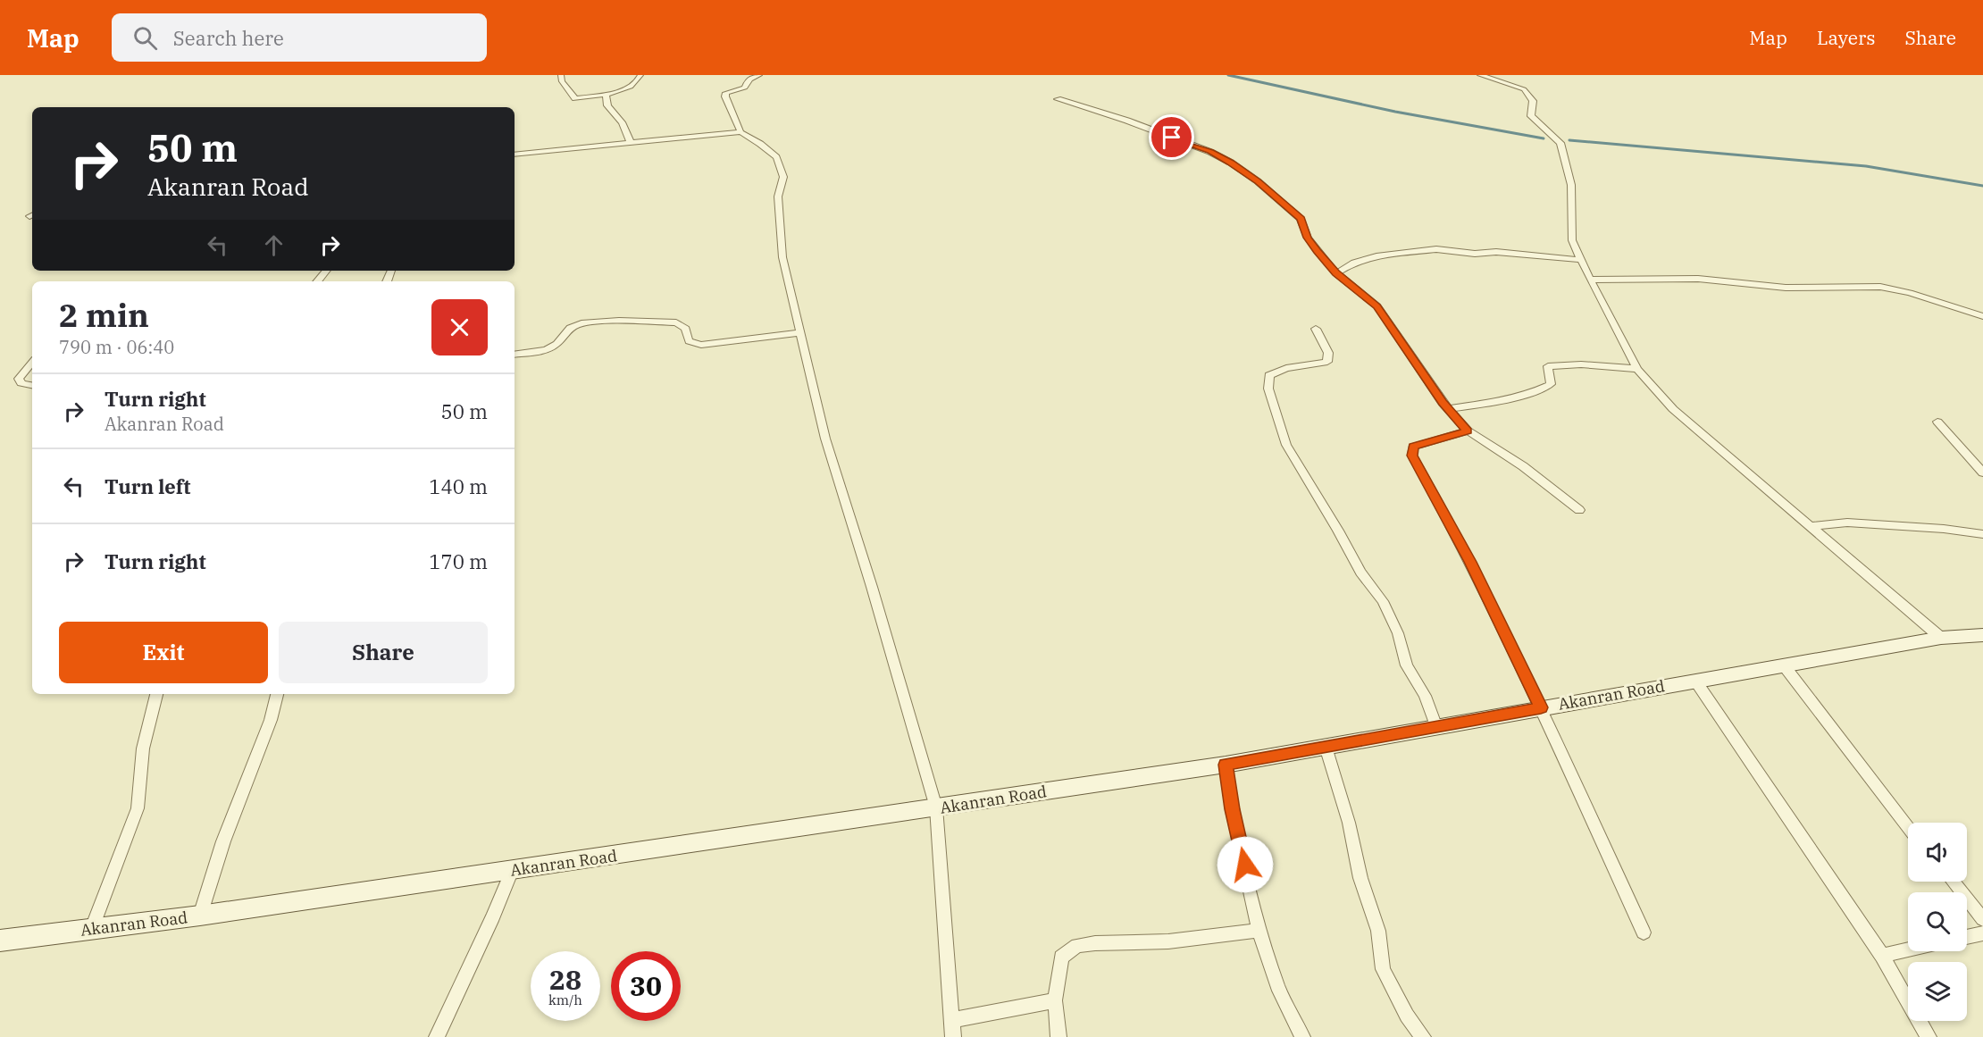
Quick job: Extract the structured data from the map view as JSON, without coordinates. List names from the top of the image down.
{
  "streets": {
    "main road": ["Akanran Road"]
  },
  "page": {
    "header": "Map",
    "search": "Search here",
    "nav": ["Map", "Layers", "Share"],
    "turn": ["50 m", "Akanran Road"],
    "heading": ["2 min", "790 m · 06:40"],
    "list": [
      {
        "name": "Turn right",
        "note": "Akanran Road",
        "value": "50 m"
      },
      {
        "name": "Turn left",
        "value": "140 m"
      },
      {
        "name": "Turn right",
        "value": "170 m"
      }
    ],
    "buttons": ["Exit", "Share"],
    "speed": "28 km/h",
    "limit": "30"
  }
}
